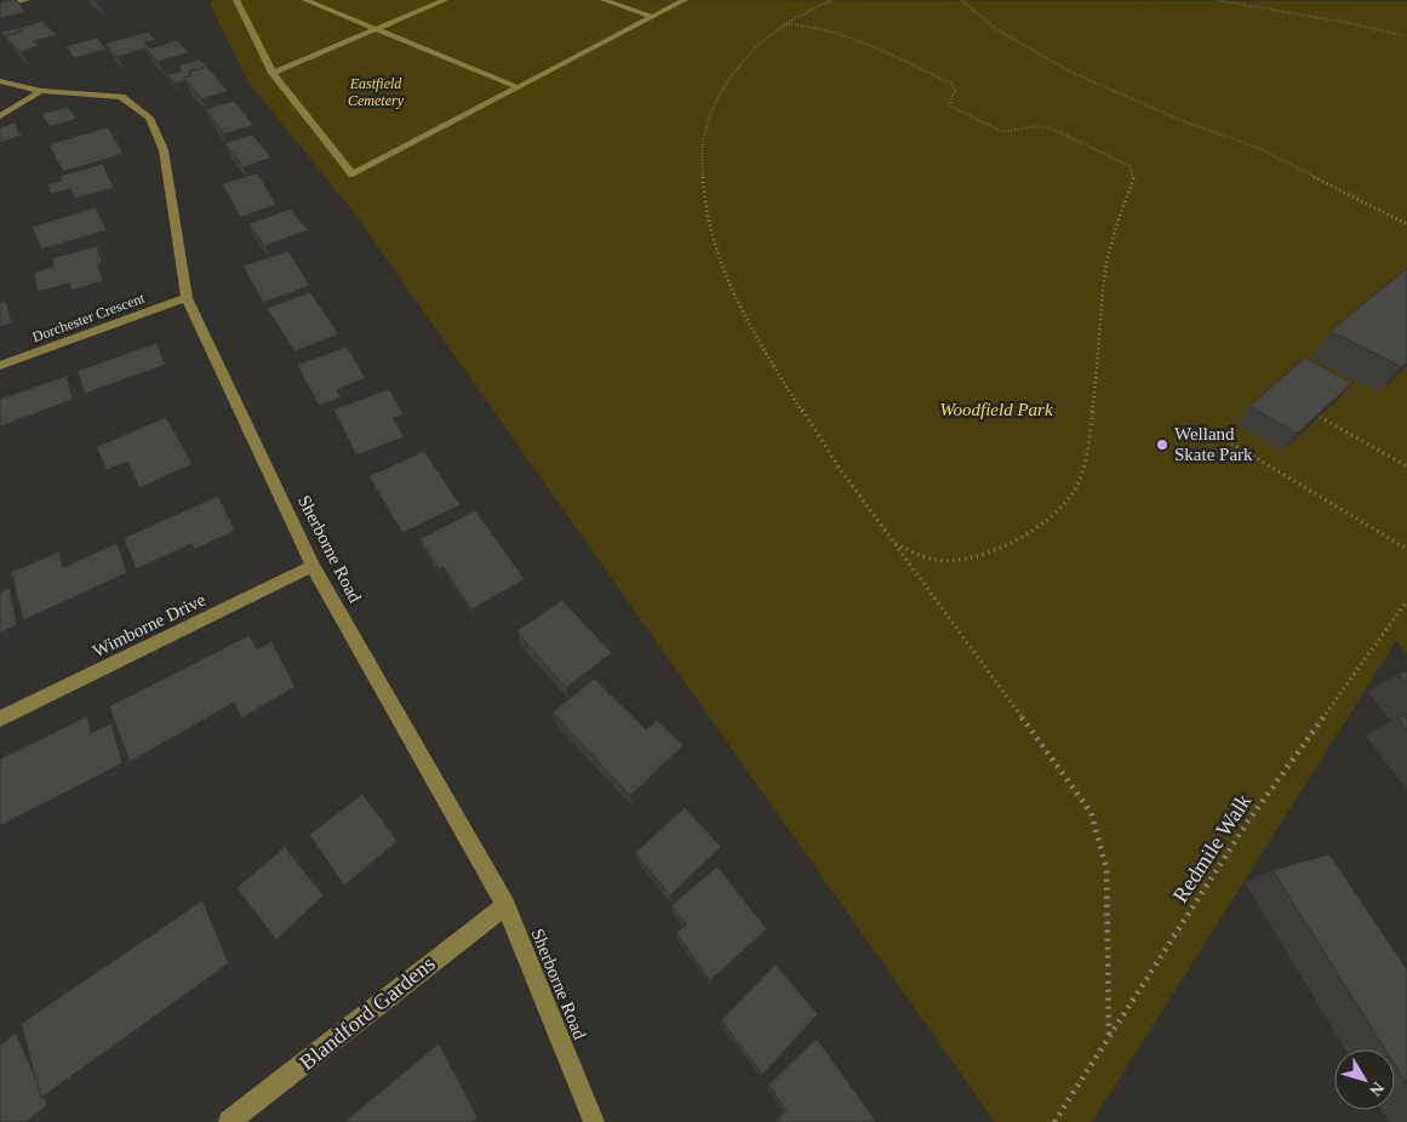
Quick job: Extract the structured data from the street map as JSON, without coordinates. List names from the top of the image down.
{
  "streets": {
    "street": [
      "Dorchester Crescent",
      "Sherborne Road",
      "Wimborne Drive",
      "Blandford Gardens"
    ],
    "path": ["Redmile Walk"]
  },
  "crossings": [
    ["Dorchester Crescent", "Sherborne Road"],
    ["Sherborne Road", "Wimborne Drive"],
    ["Sherborne Road", "Blandford Gardens"]
  ],
  "parks": ["Eastfield Cemetery", "Woodfield Park"],
  "places": ["Welland Skate Park"],
  "north": "bottom right"
}
